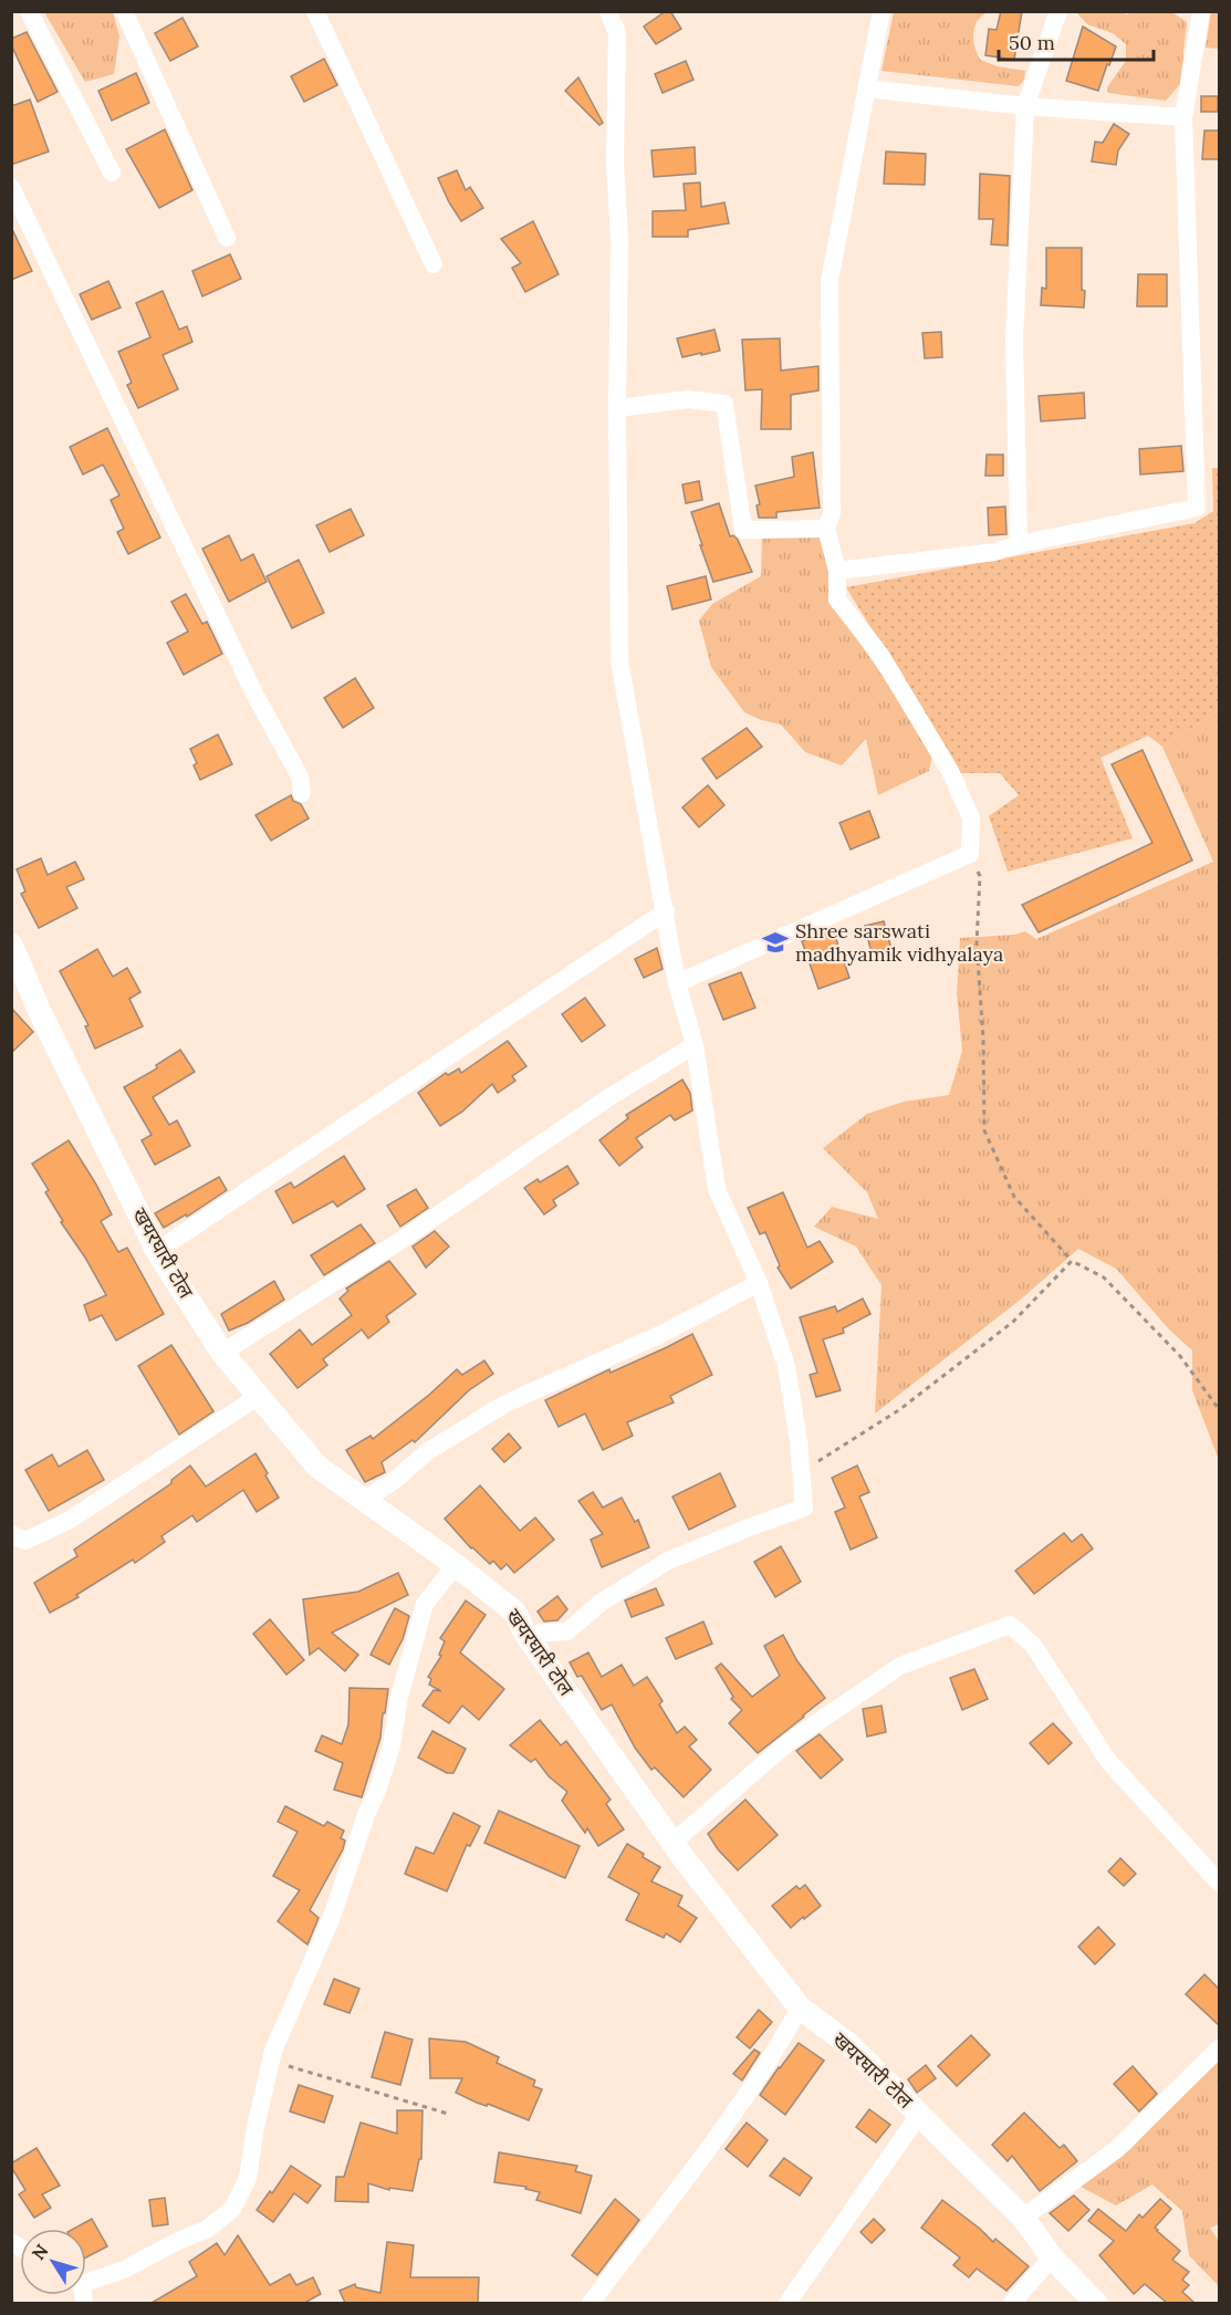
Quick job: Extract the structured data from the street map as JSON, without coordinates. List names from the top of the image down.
{
  "streets": {
    "street": ["खयरघारी टोल"]
  },
  "places": {
    "school or university": ["Shree sarswati madhyamik vidhyalaya"]
  },
  "scale_bar": "50 m",
  "north": "top left"
}
